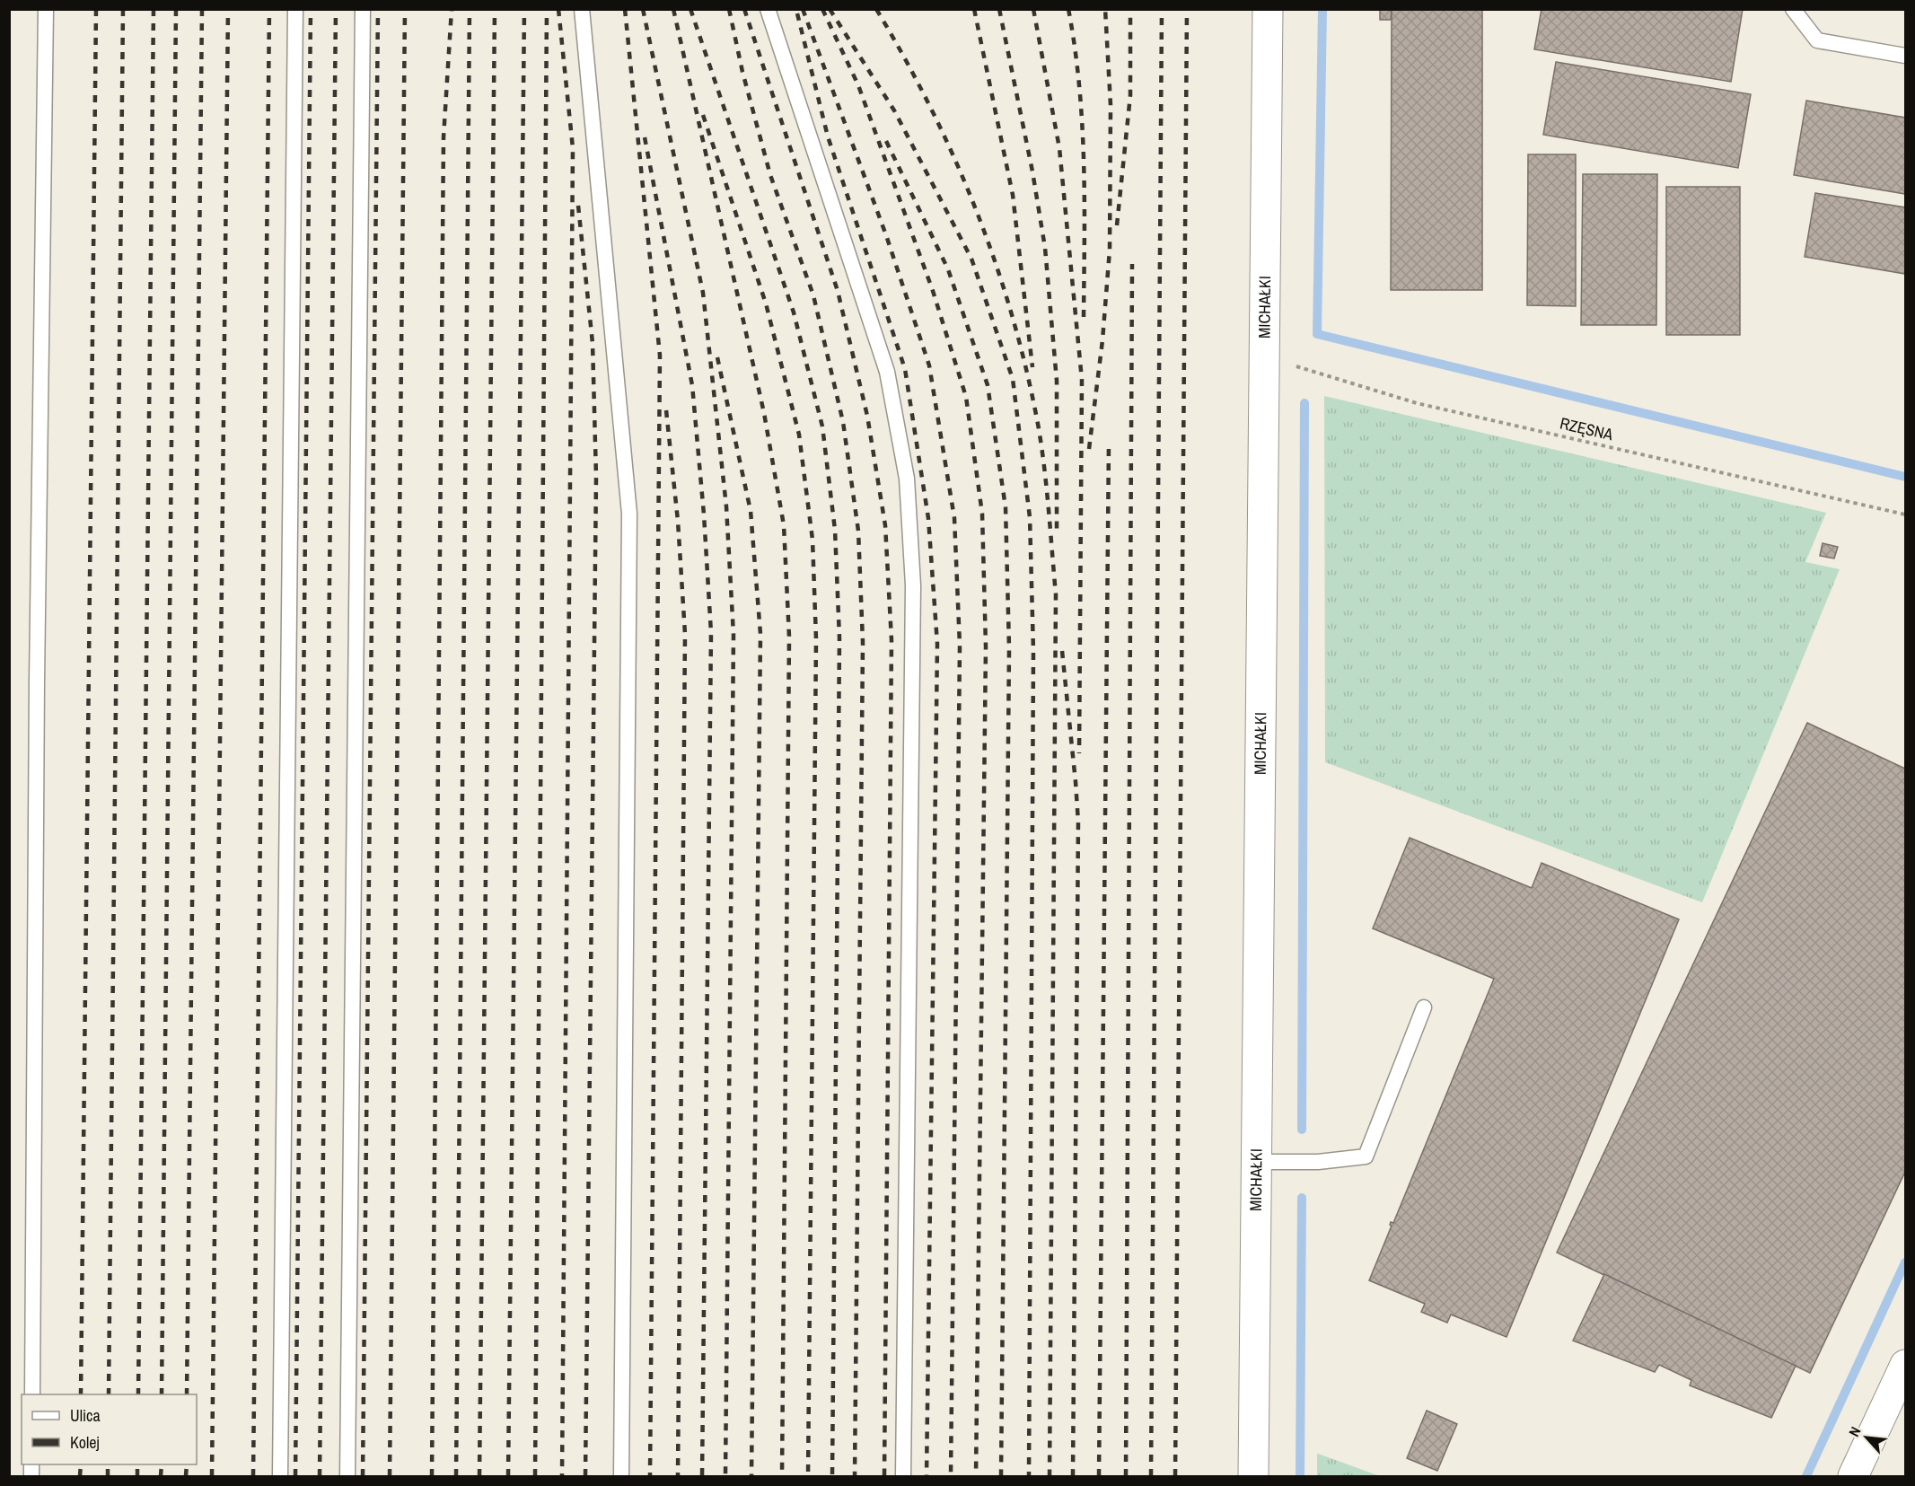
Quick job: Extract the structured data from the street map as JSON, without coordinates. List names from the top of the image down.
{
  "streets": {
    "street": ["MICHAŁKI"],
    "path": ["RZĘSNA"]
  },
  "crossings": [
    ["MICHAŁKI", "RZĘSNA"]
  ],
  "legend": ["Ulica", "Kolej"],
  "north": "top left"
}
